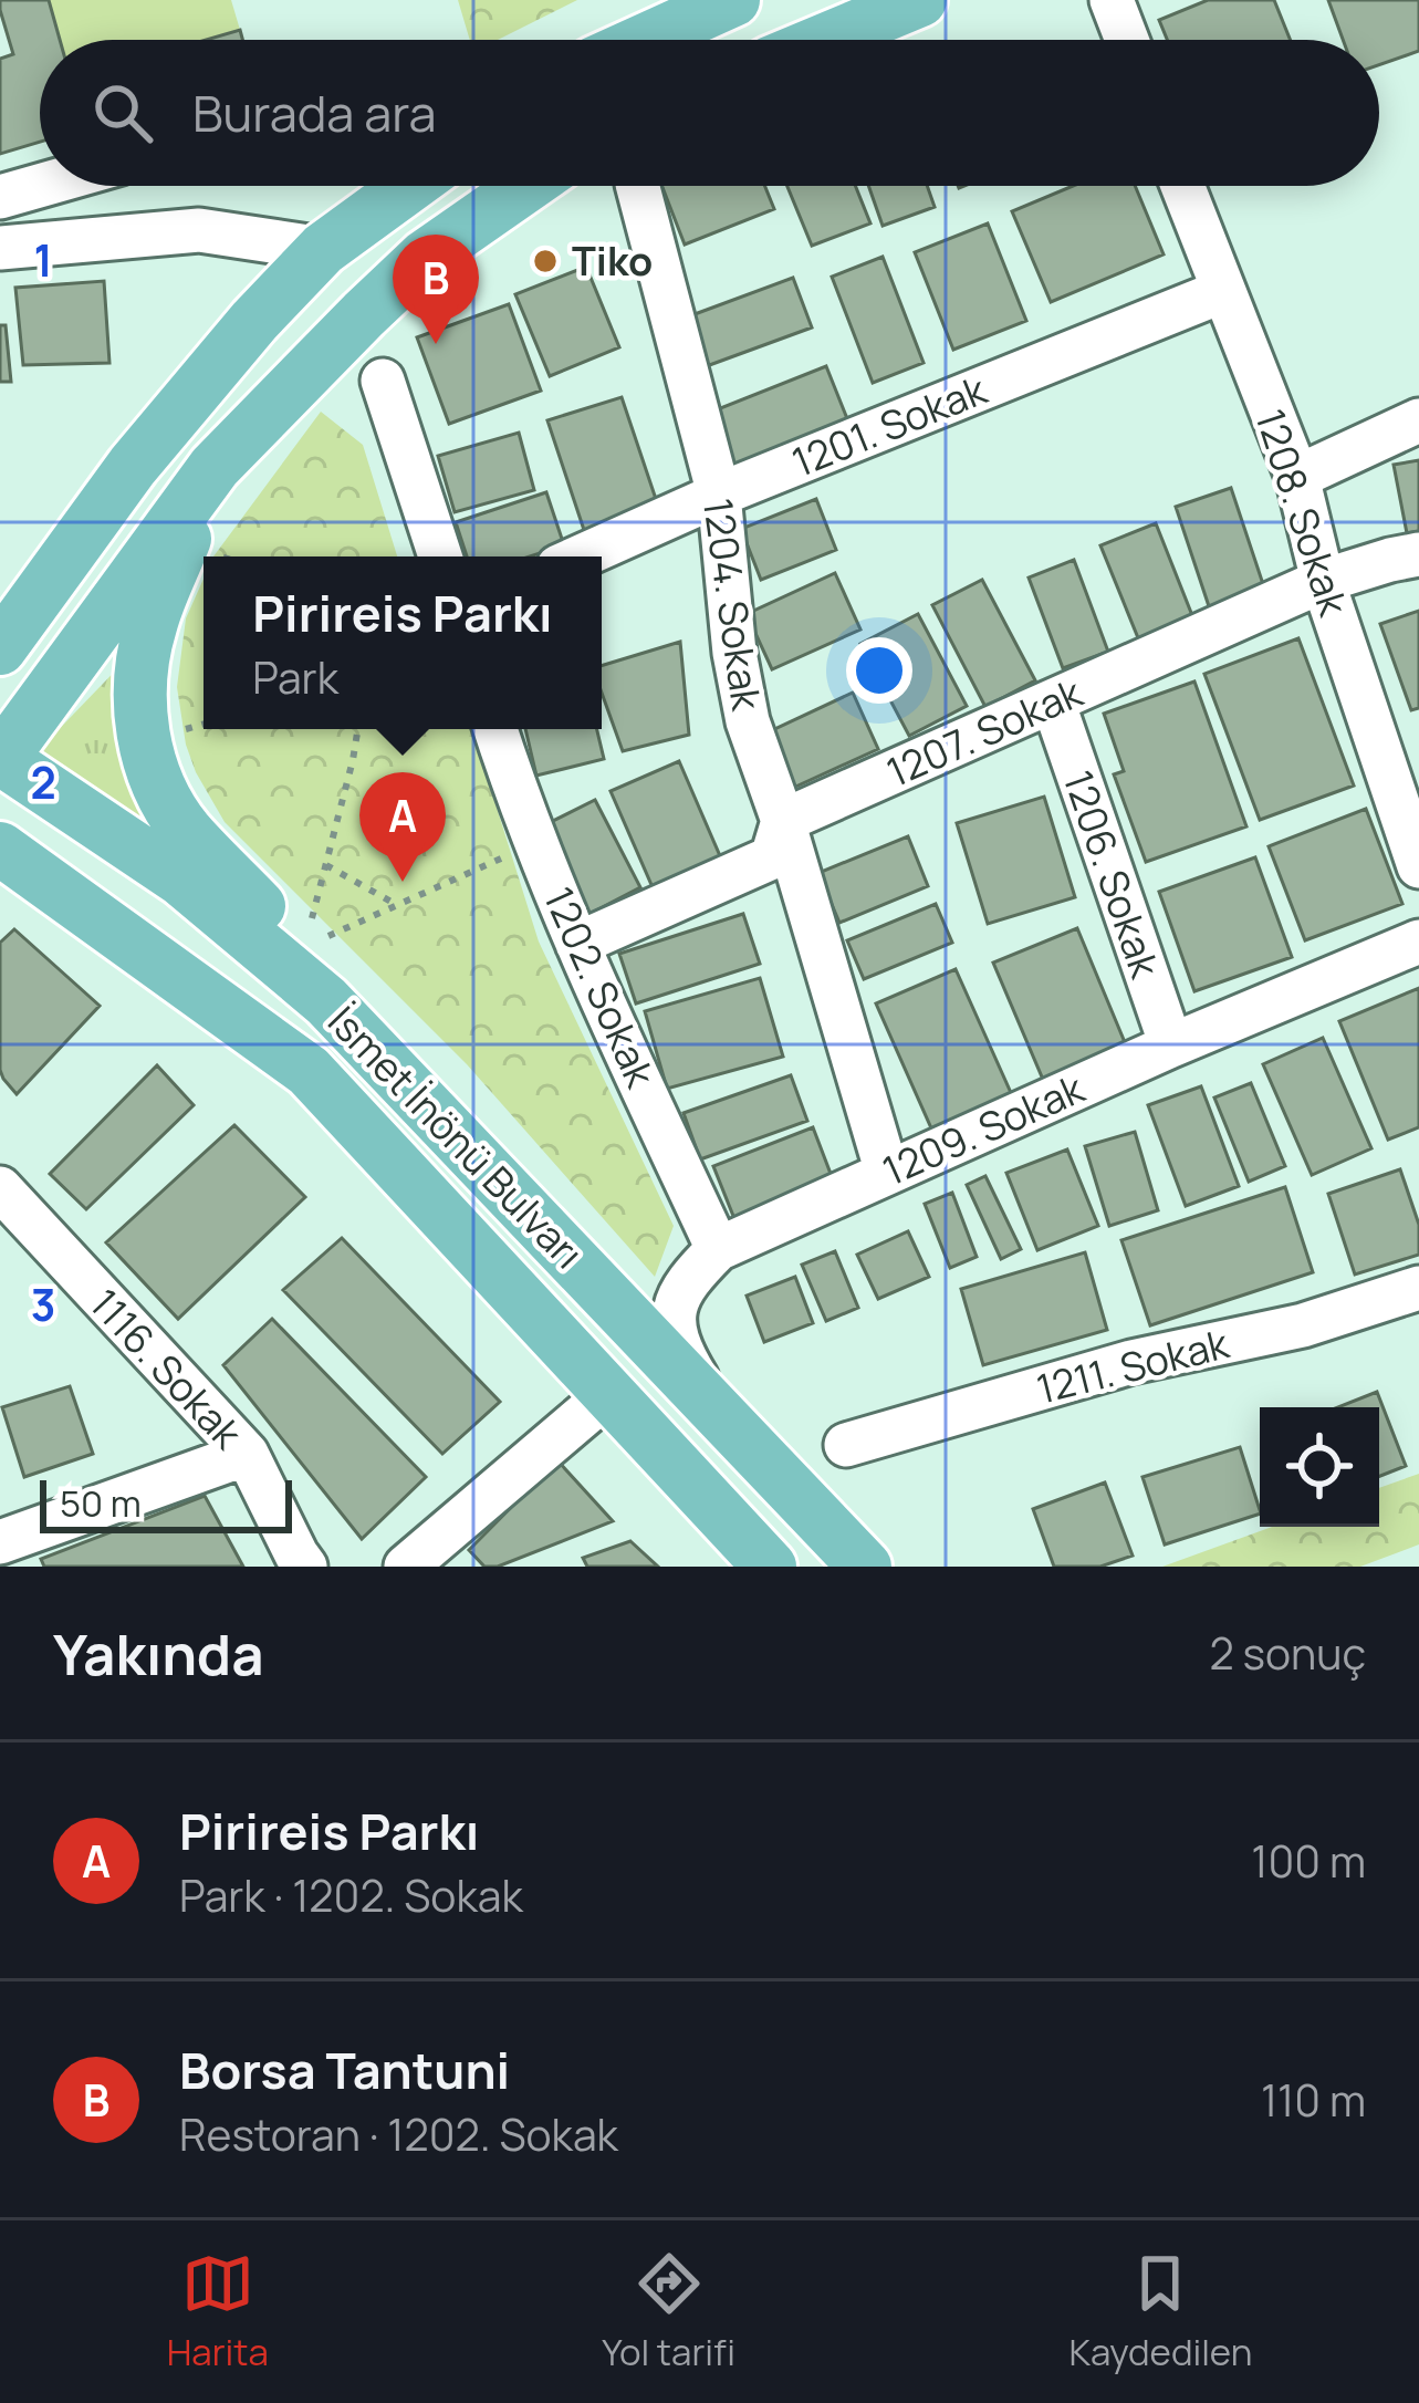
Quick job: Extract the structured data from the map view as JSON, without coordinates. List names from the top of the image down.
{
  "streets": {
    "main road": ["İsmet İnönü Bulvarı"],
    "street": [
      "1201. Sokak",
      "1208. Sokak",
      "1204. Sokak",
      "1207. Sokak",
      "1206. Sokak",
      "1202. Sokak",
      "1209. Sokak",
      "1211. Sokak",
      "1116. Sokak"
    ]
  },
  "crossings": [
    ["1201. Sokak", "1208. Sokak"],
    ["1201. Sokak", "1204. Sokak"],
    ["1208. Sokak", "1207. Sokak"],
    ["1204. Sokak", "1207. Sokak"],
    ["1204. Sokak", "1209. Sokak"],
    ["1207. Sokak", "1206. Sokak"],
    ["1207. Sokak", "1202. Sokak"],
    ["1206. Sokak", "1209. Sokak"],
    ["1202. Sokak", "1209. Sokak"],
    ["1209. Sokak", "İsmet İnönü Bulvarı"]
  ],
  "places": ["Тiko"],
  "scale_bar": "50 m",
  "page": {
    "search": "Burada ara",
    "pins": ["B", "A"],
    "popup": ["Pirireis Parkı", "Park"],
    "scale": "50 m",
    "heading": ["Yakında", "2 sonuç"],
    "list": [
      {
        "mark": "A",
        "name": "Pirireis Parkı",
        "note": "Park · 1202. Sokak",
        "value": "100 m"
      },
      {
        "mark": "B",
        "name": "Borsa Tantuni",
        "note": "Restoran · 1202. Sokak",
        "value": "110 m"
      }
    ],
    "nav": ["Harita", "Yol tarifi", "Kaydedilen"]
  },
  "grid": {
    "rows": ["1", "2", "3"]
  }
}
